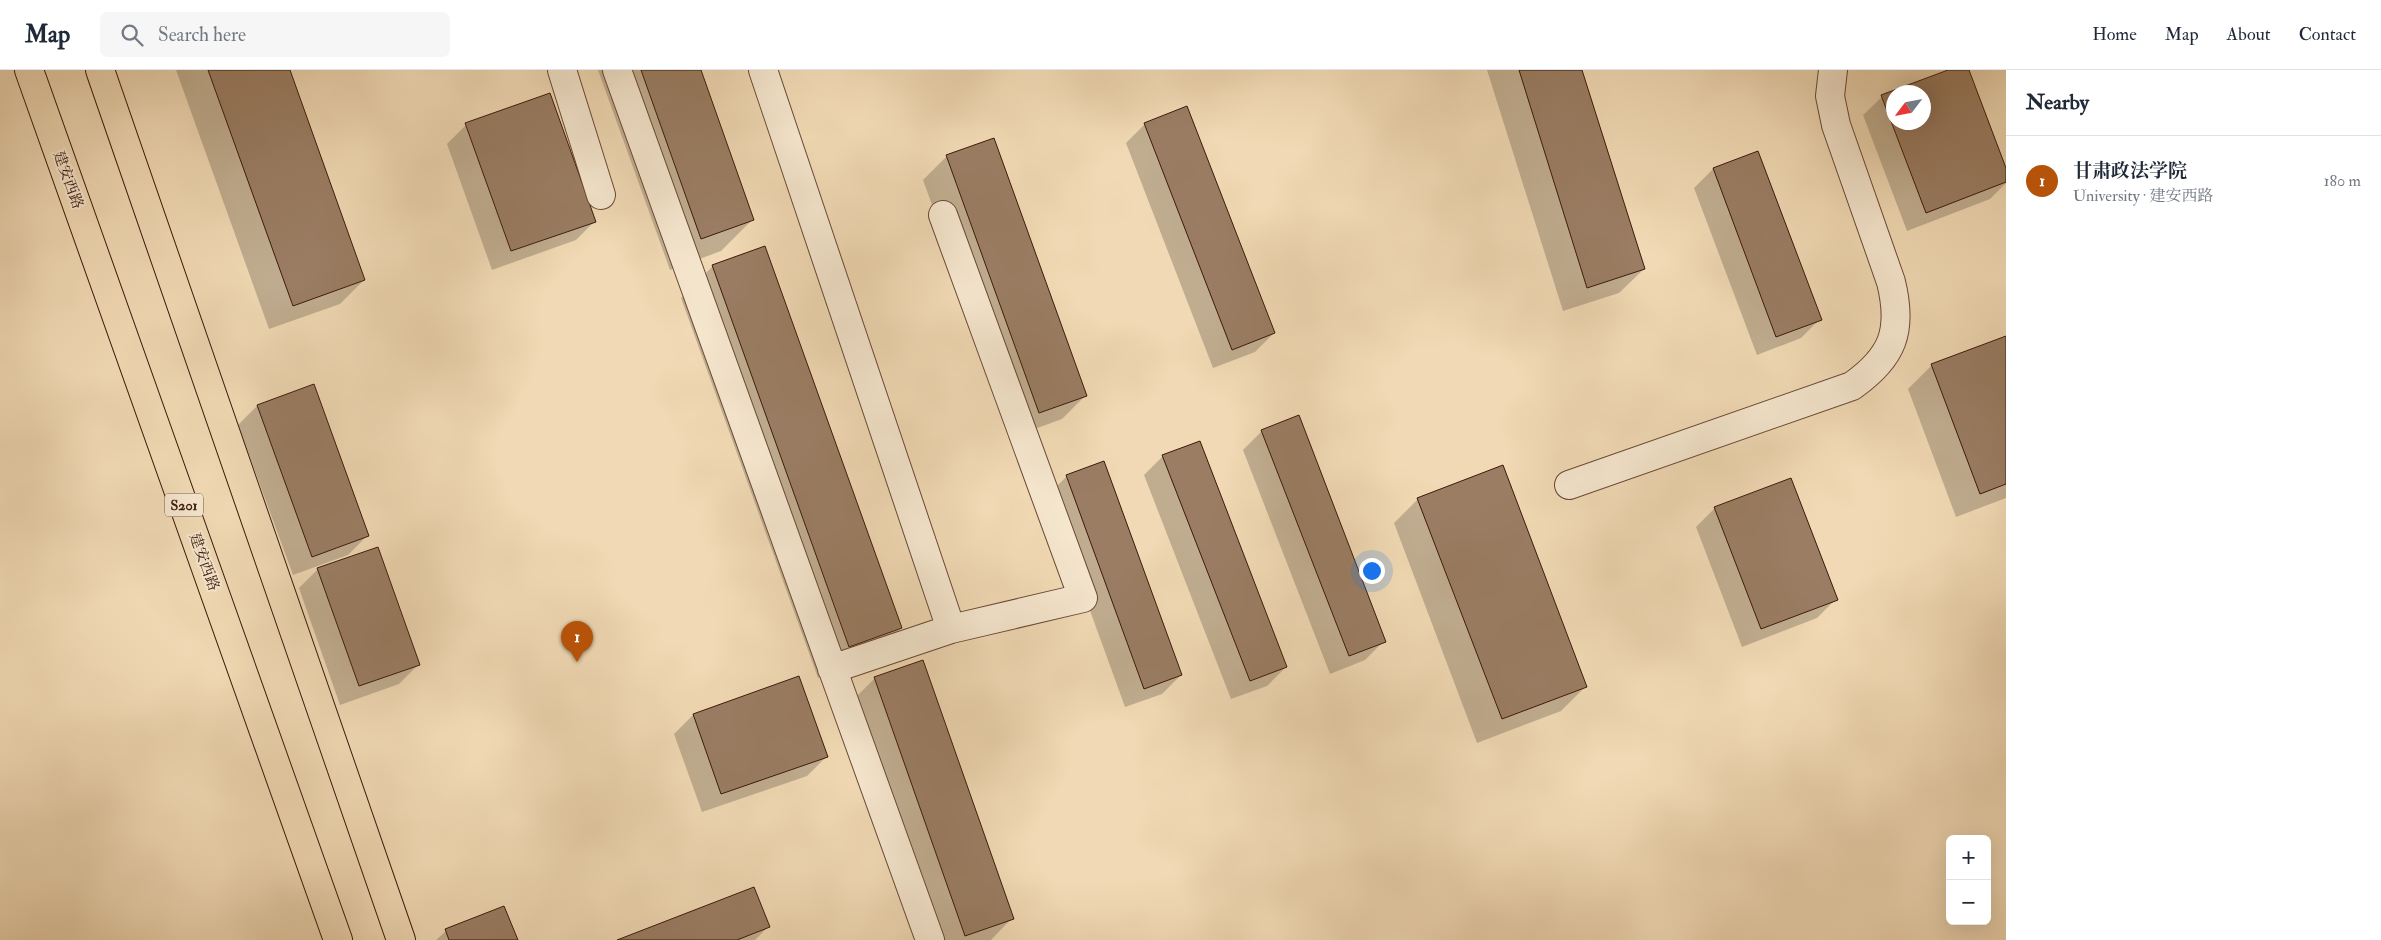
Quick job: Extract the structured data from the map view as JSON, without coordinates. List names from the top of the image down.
{
  "streets": {
    "main road": ["建安西路", "S201"]
  },
  "north": "bottom left",
  "page": {
    "header": "Map",
    "search": "Search here",
    "nav": [
      "Home",
      "Map",
      "About",
      "Contact"
    ],
    "heading": "Nearby",
    "list": [
      {
        "mark": "1",
        "name": "甘肃政法学院",
        "note": "University · 建安西路",
        "value": "180 m"
      }
    ],
    "pins": "1",
    "map_buttons": ["+", "−"]
  }
}
